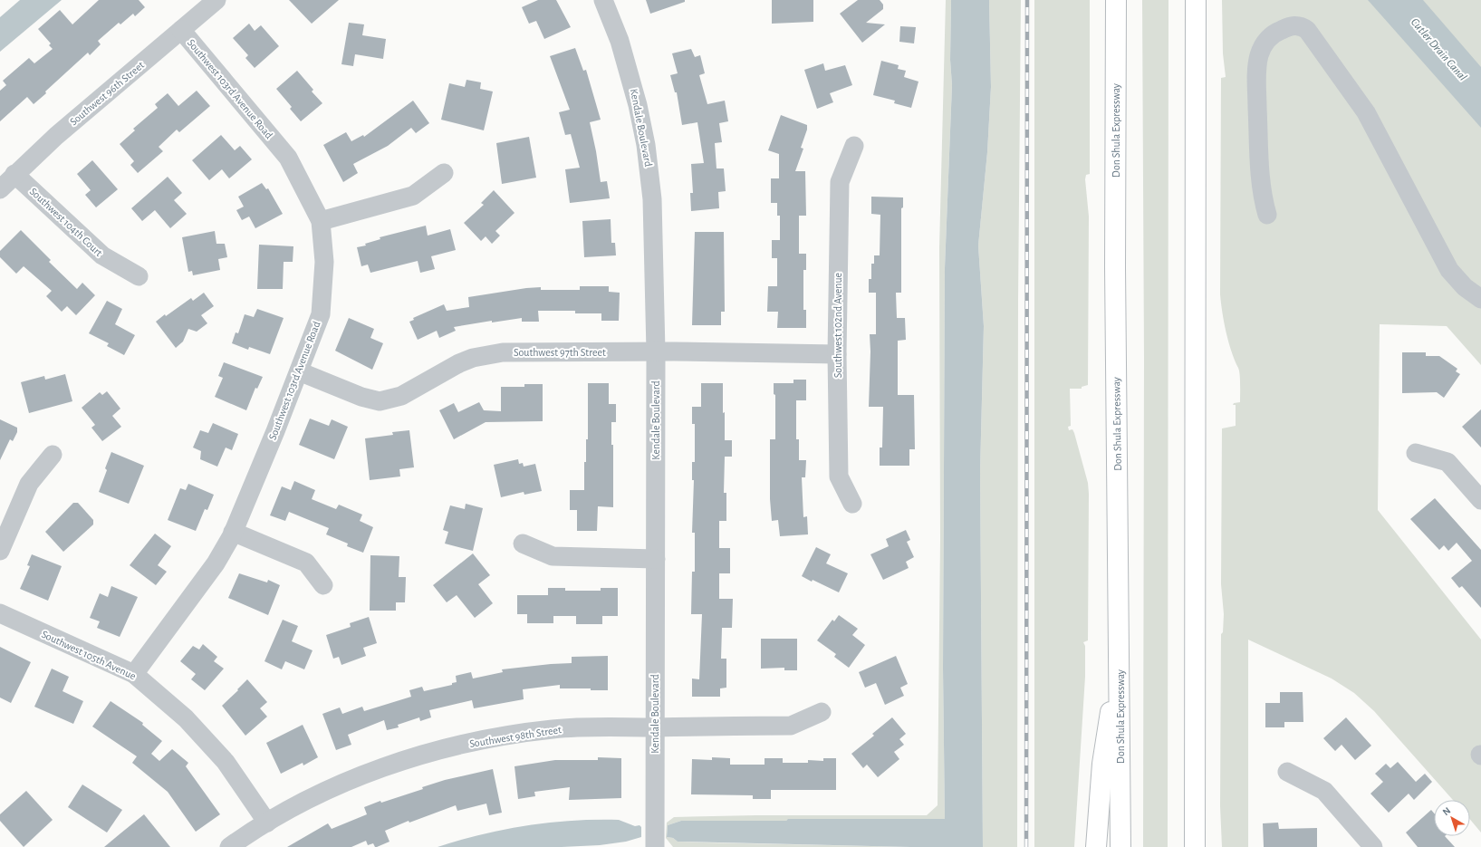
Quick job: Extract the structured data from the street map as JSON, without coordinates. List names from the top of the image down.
{
  "streets": {
    "highway": ["Don Shula Expressway"],
    "street": [
      "Southwest 103rd Avenue Road",
      "Southwest 96th Street",
      "Kendale Boulevard",
      "Southwest 104th Court",
      "Southwest 102nd Avenue",
      "Southwest 97th Street",
      "Southwest 105th Avenue",
      "Southwest 98th Street"
    ]
  },
  "crossings": [
    ["Southwest 103rd Avenue Road", "Southwest 96th Street"],
    ["Southwest 103rd Avenue Road", "Southwest 97th Street"],
    ["Southwest 103rd Avenue Road", "Southwest 105th Avenue"],
    ["Southwest 96th Street", "Southwest 104th Court"],
    ["Kendale Boulevard", "Southwest 97th Street"],
    ["Kendale Boulevard", "Southwest 98th Street"],
    ["Southwest 102nd Avenue", "Southwest 97th Street"],
    ["Southwest 105th Avenue", "Southwest 98th Street"]
  ],
  "water": ["Cutler Drain Canal"],
  "north": "top left"
}
